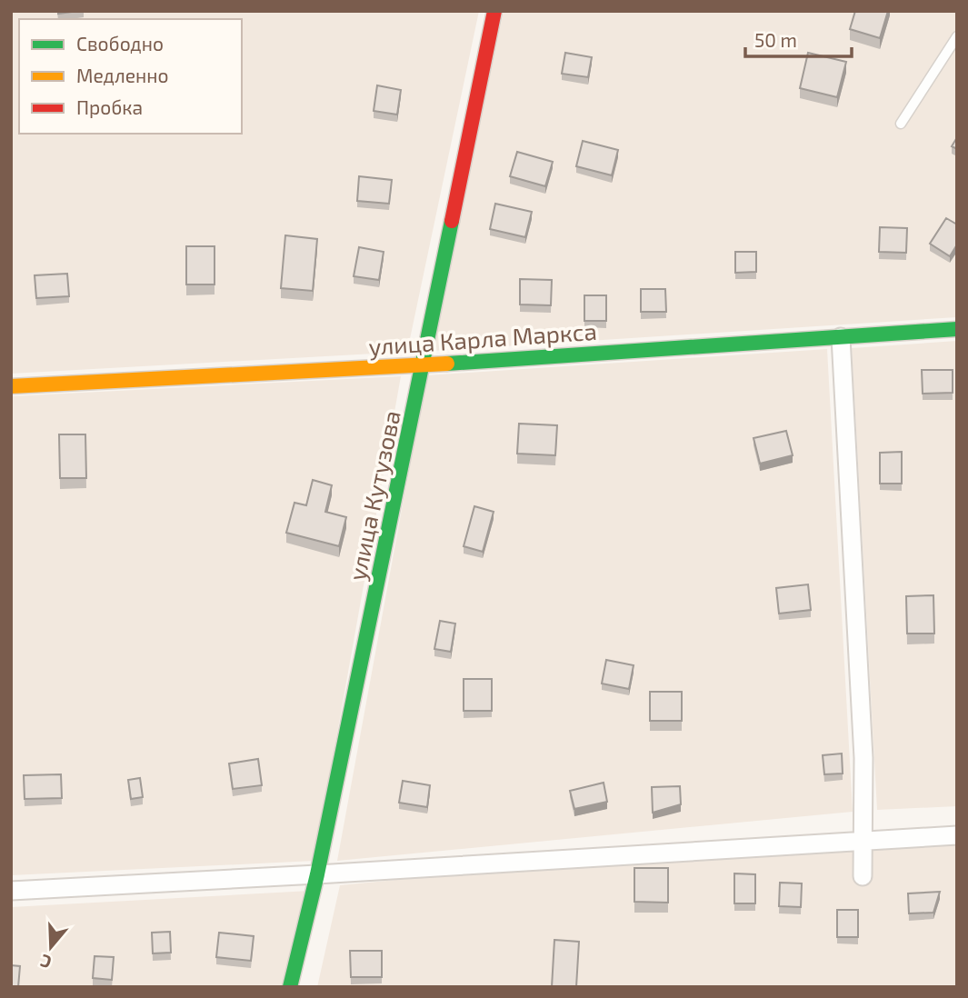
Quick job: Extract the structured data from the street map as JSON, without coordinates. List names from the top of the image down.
{
  "streets": {
    "street": ["улица Карла Маркса", "улица Кутузова"]
  },
  "crossings": [
    ["улица Карла Маркса", "улица Кутузова"]
  ],
  "legend": ["Свободно", "Медленно", "Пробка"],
  "scale_bar": "50 m",
  "north": "bottom"
}
